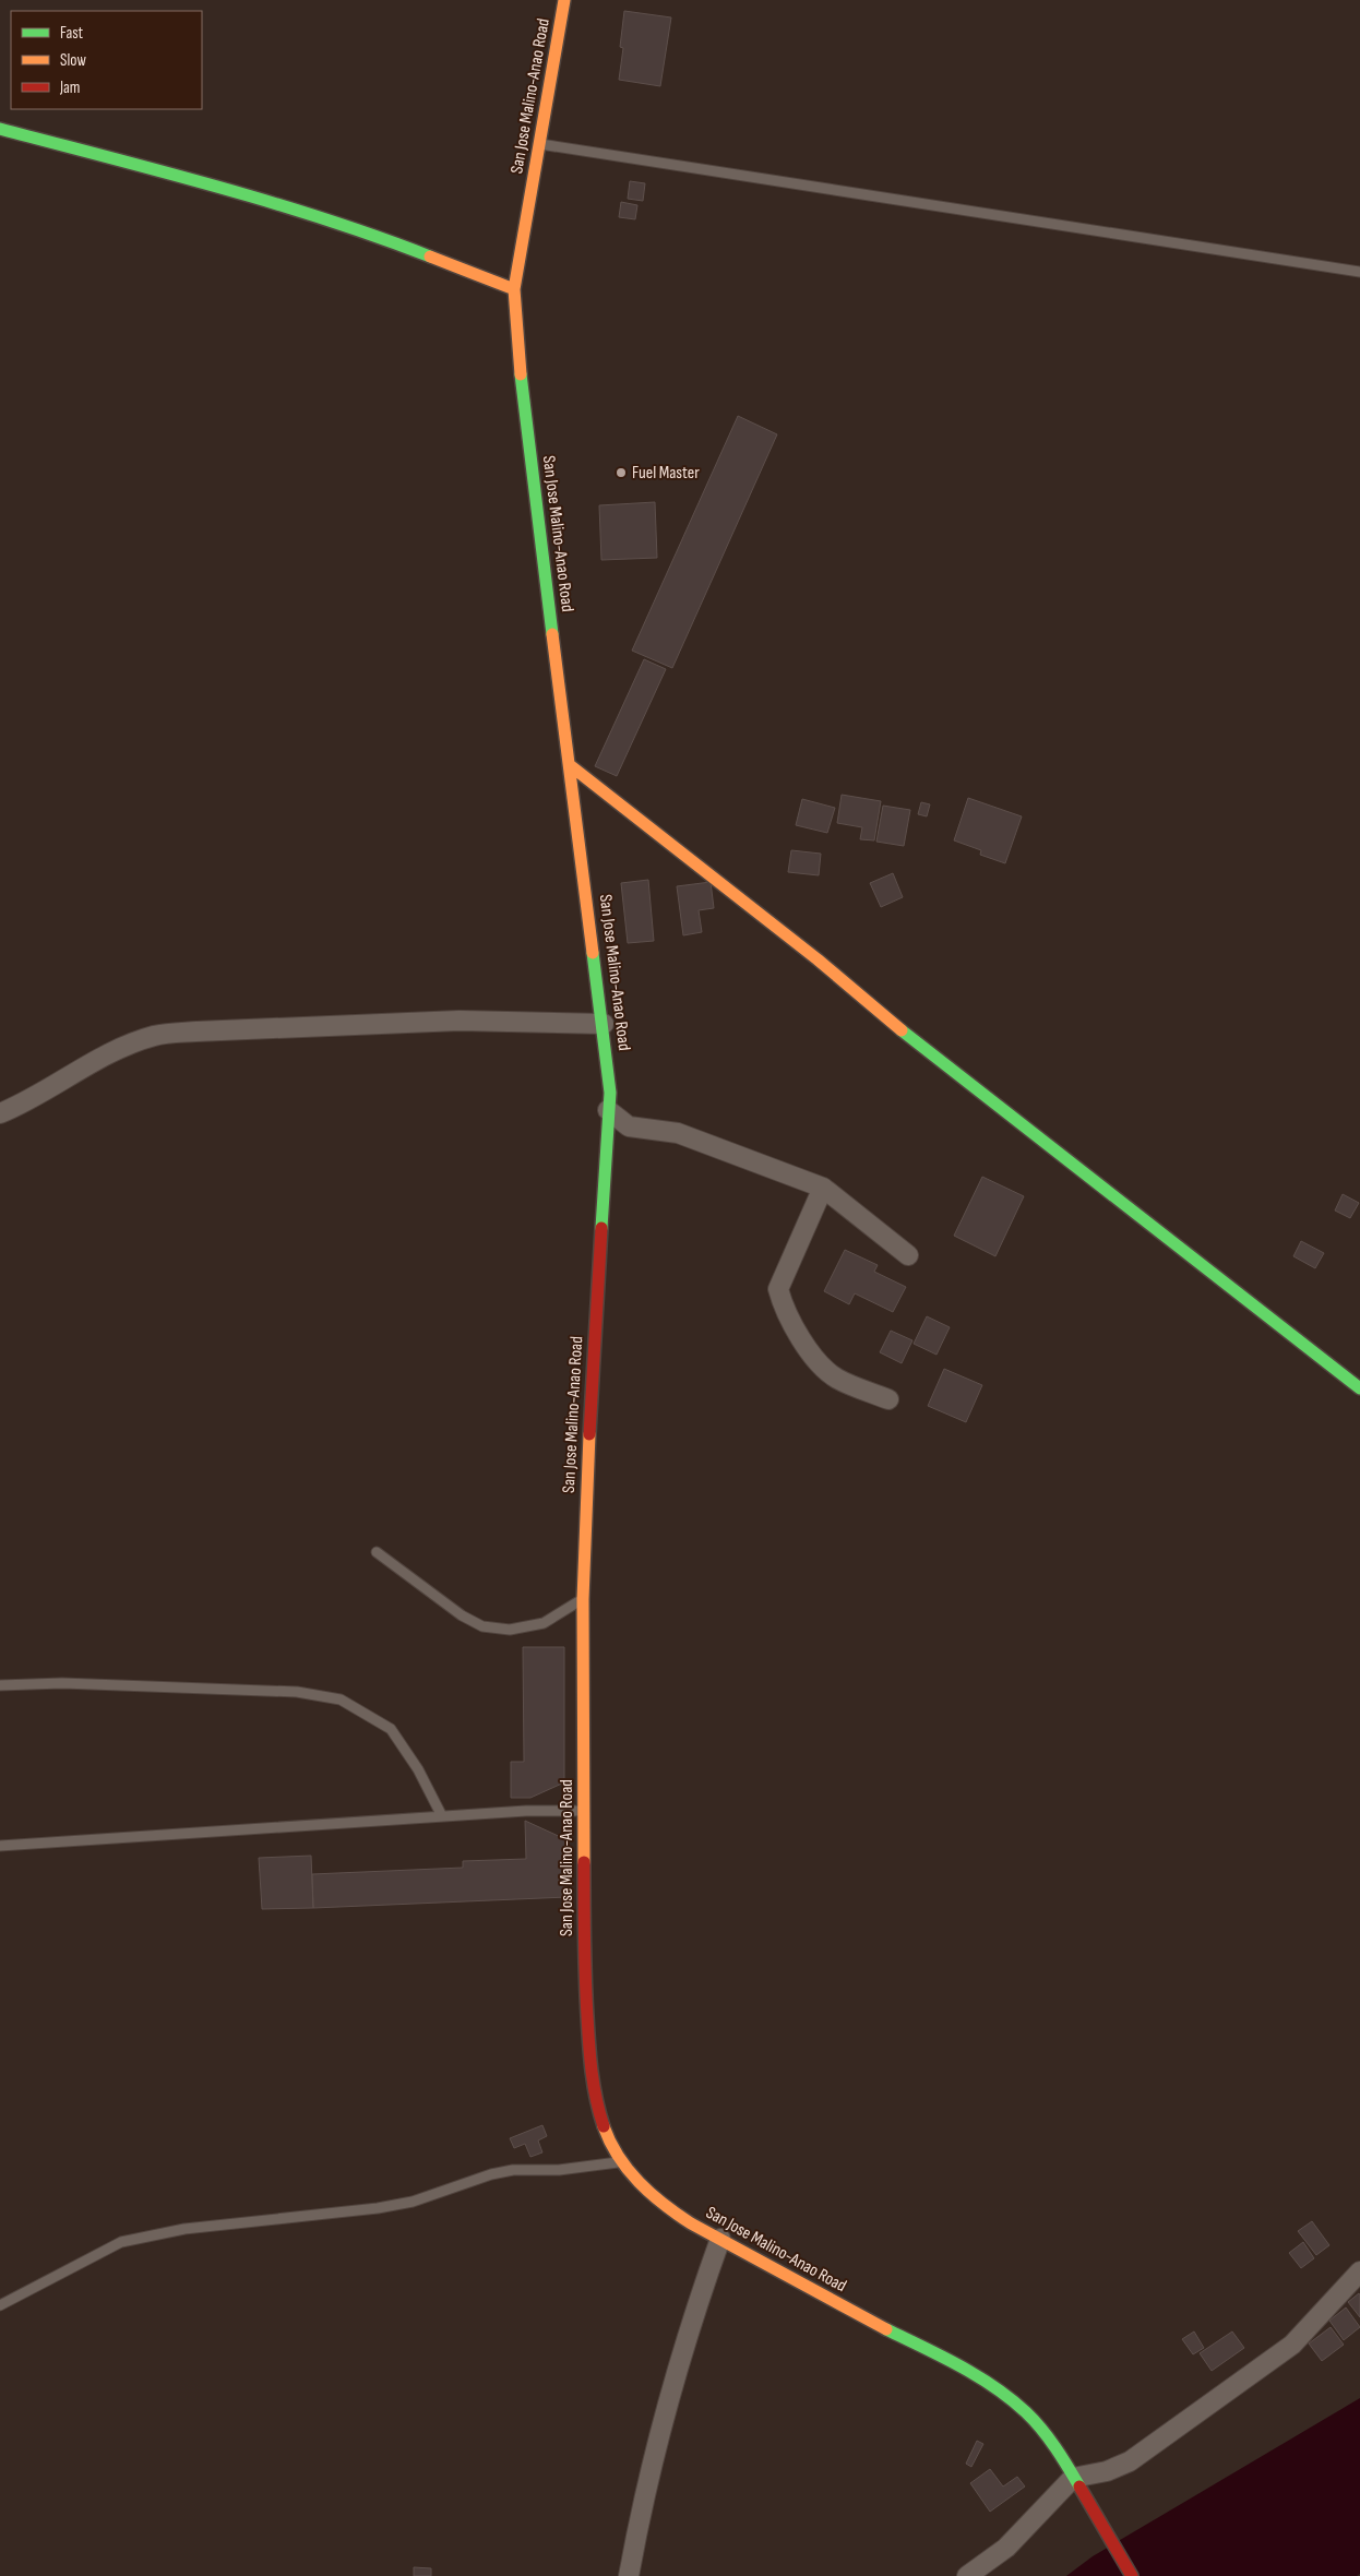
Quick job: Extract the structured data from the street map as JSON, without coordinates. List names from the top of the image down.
{
  "streets": {
    "main road": ["San Jose Malino-Anao Road"]
  },
  "places": ["Fuel Master"],
  "legend": ["Fast", "Slow", "Jam"]
}
